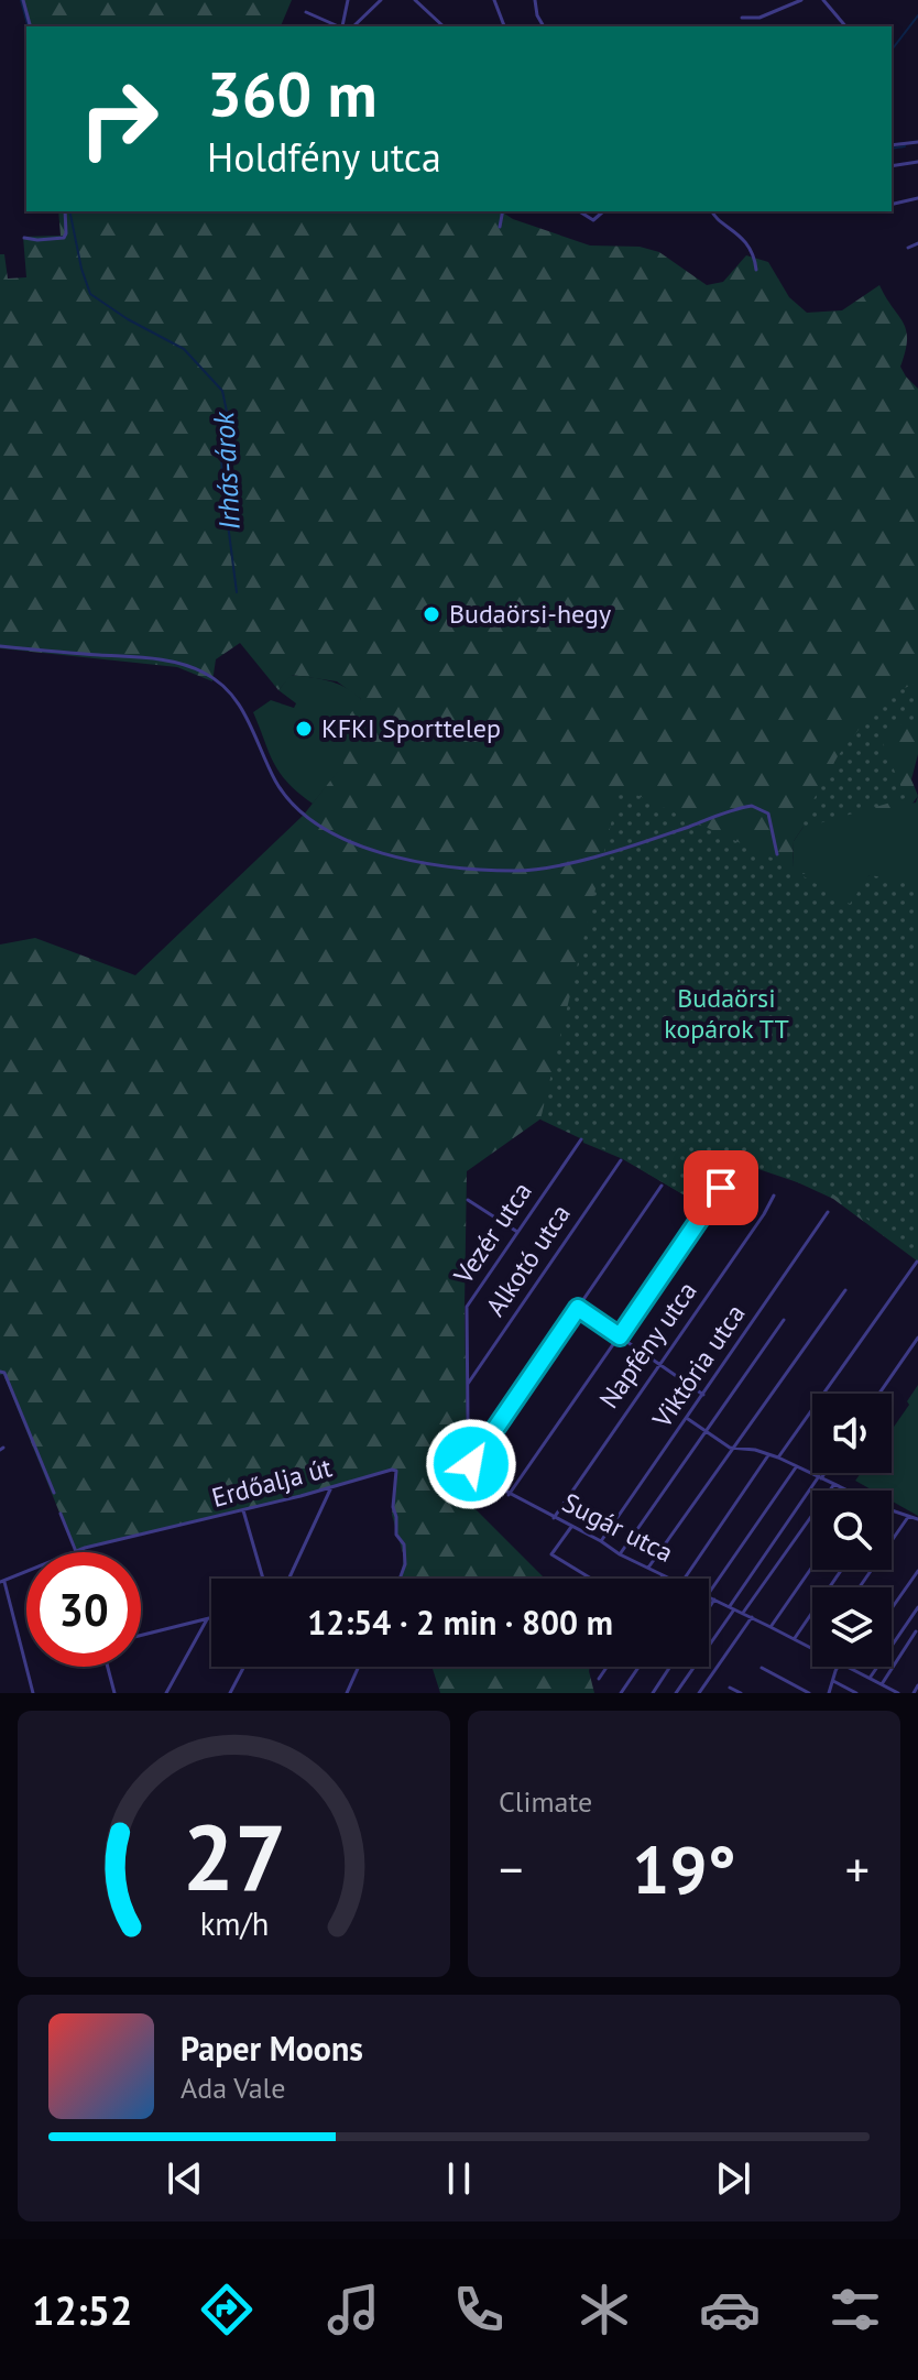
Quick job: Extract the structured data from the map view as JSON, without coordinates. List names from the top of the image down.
{
  "streets": {
    "street": [
      "Vezér utca",
      "Alkotó utca",
      "Napfény utca",
      "Viktória utca",
      "Erdőalja út",
      "Sugár utca"
    ]
  },
  "crossings": [
    ["Vezér utca", "Alkotó utca"],
    ["Vezér utca", "Sugár utca"],
    ["Napfény utca", "Sugár utca"],
    ["Viktória utca", "Sugár utca"]
  ],
  "water": ["Irhás-árok"],
  "parks": ["Budaörsi kopárok TT"],
  "places": ["Budaörsi-hegy", "KFKI Sporttelep"],
  "page": {
    "turn": ["360 m", "Holdfény utca"],
    "limit": "30",
    "trip": "12:54 · 2 min · 800 m",
    "tile": "Climate",
    "heat": ["−", "19°", "+"],
    "song": ["Paper Moons", "Ada Vale"],
    "tabs": "12:52",
    "gauge": ["27", "km/h"]
  }
}
